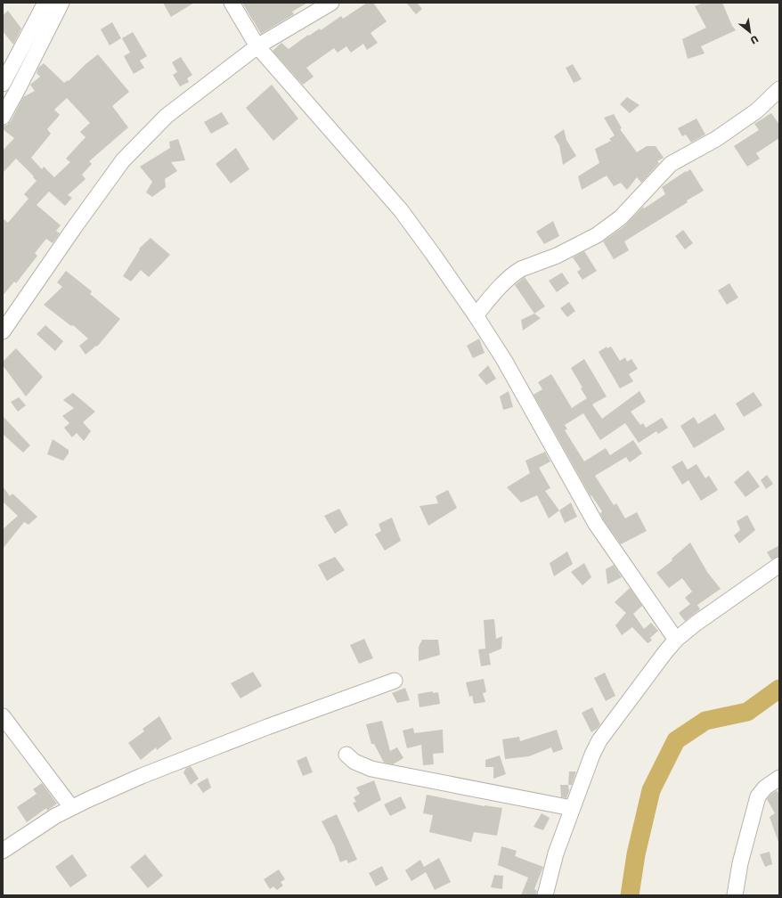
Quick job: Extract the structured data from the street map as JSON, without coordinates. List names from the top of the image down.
{
  "north": "bottom right"
}
